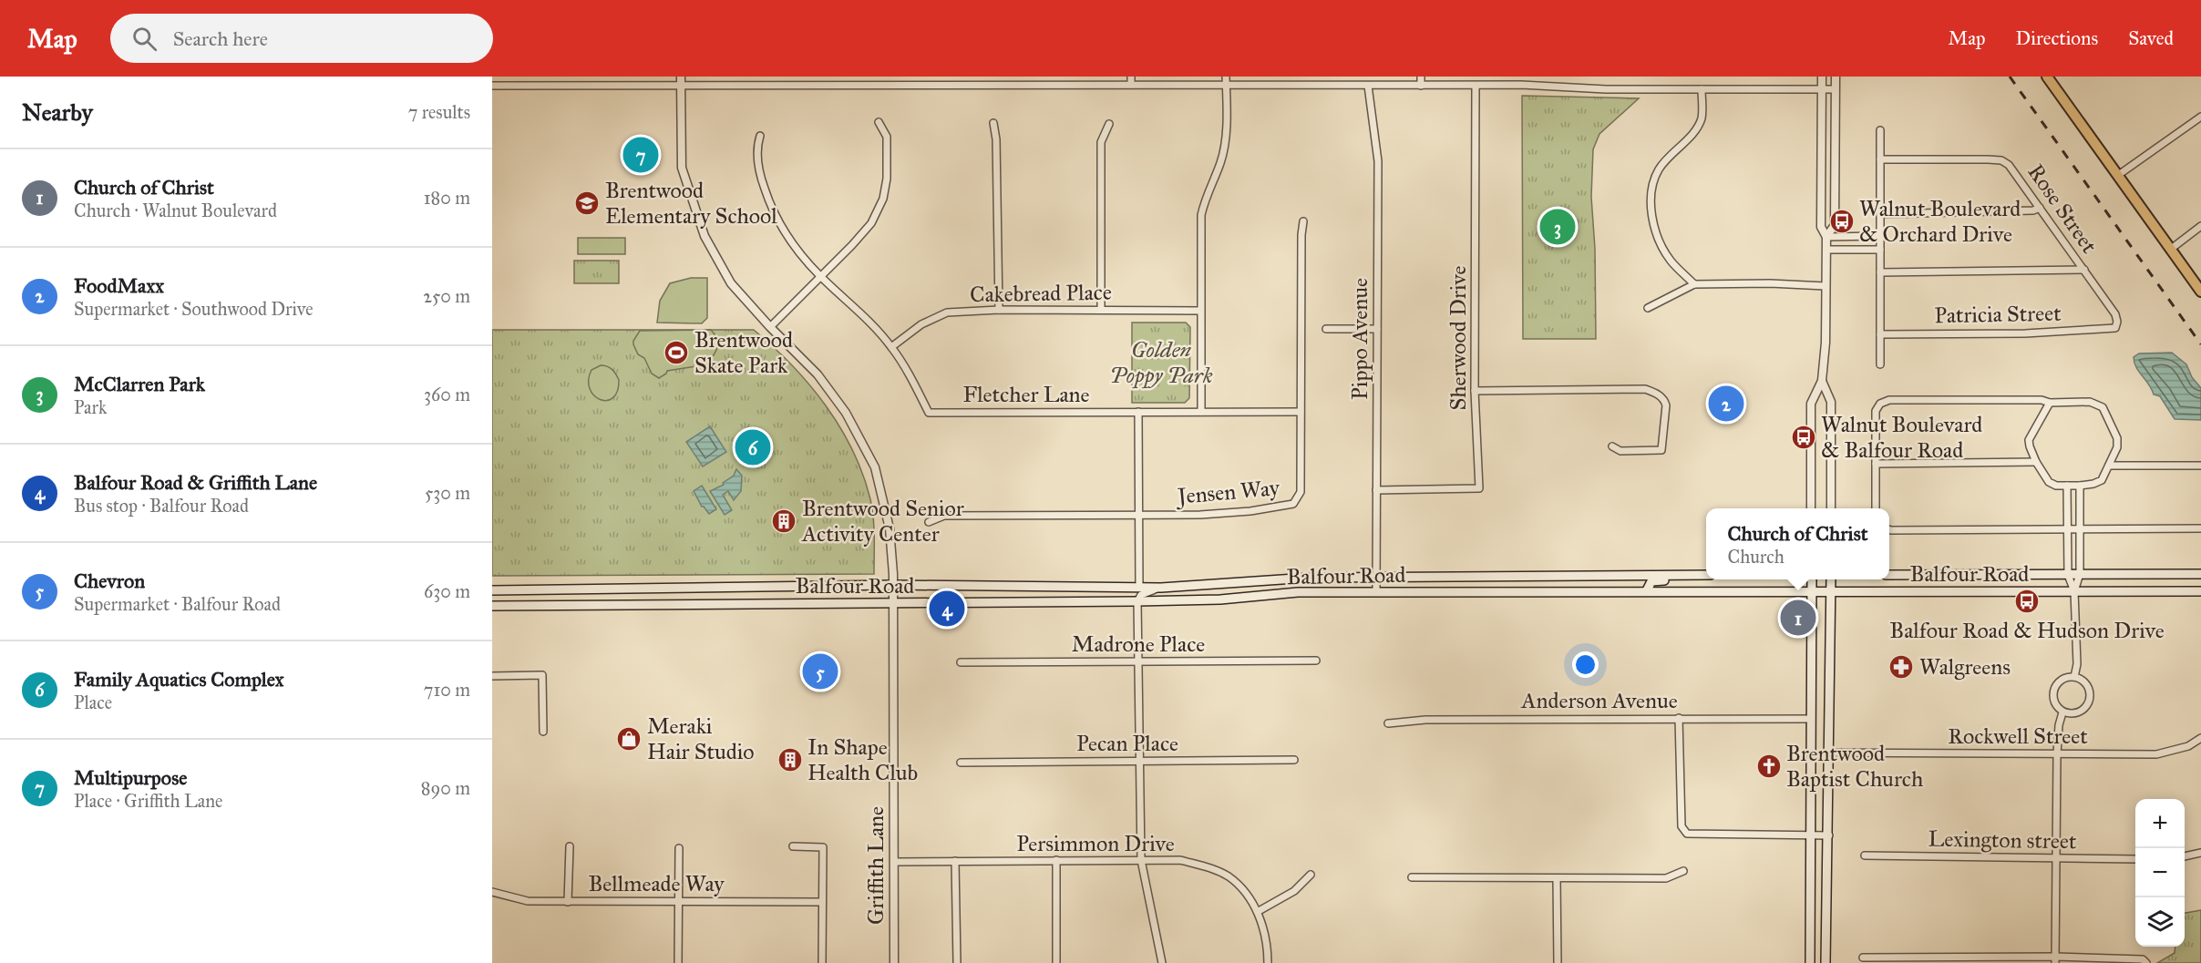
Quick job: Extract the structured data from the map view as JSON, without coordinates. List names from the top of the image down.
{
  "streets": {
    "main road": ["Balfour Road"],
    "street": [
      "Rose Street",
      "Cakebread Place",
      "Patricia Street",
      "Sherwood Drive",
      "Pippo Avenue",
      "Fletcher Lane",
      "Jensen Way",
      "Madrone Place",
      "Anderson Avenue",
      "Rockwell Street",
      "Pecan Place",
      "Lexington street",
      "Persimmon Drive",
      "Griffith Lane",
      "Bellmeade Way"
    ]
  },
  "crossings": [
    ["Rose Street", "Patricia Street"],
    ["Cakebread Place", "Fletcher Lane"],
    ["Sherwood Drive", "Pippo Avenue"],
    ["Pippo Avenue", "Balfour Road"],
    ["Fletcher Lane", "Jensen Way"],
    ["Balfour Road", "Griffith Lane"],
    ["Persimmon Drive", "Griffith Lane"]
  ],
  "parks": ["Golden Poppy Park"],
  "places": {
    "school or university": ["Brentwood Elementary School"],
    "bus stop": ["Walnut Boulevard & Orchard Drive", "Walnut Boulevard & Balfour Road", "Balfour Road & Hudson Drive"],
    "sports": ["Brentwood Skate Park"],
    "building": ["Brentwood Senior Activity Center", "In Shape Health Club"],
    "pharmacy": ["Walgreens"],
    "shop": ["Meraki Hair Studio"],
    "church": ["Brentwood Baptist Church"]
  },
  "page": {
    "header": "Map",
    "search": "Search here",
    "nav": ["Map", "Directions", "Saved"],
    "heading": ["Nearby", "7 results"],
    "pins": [
      "7",
      "3",
      "2",
      "6",
      "4",
      "1",
      "5"
    ],
    "list": [
      {
        "mark": "1",
        "name": "Church of Christ",
        "note": "Church · Walnut Boulevard",
        "value": "180 m"
      },
      {
        "mark": "2",
        "name": "FoodMaxx",
        "note": "Supermarket · Southwood Drive",
        "value": "250 m"
      },
      {
        "mark": "3",
        "name": "McClarren Park",
        "note": "Park",
        "value": "360 m"
      },
      {
        "mark": "4",
        "name": "Balfour Road & Griffith Lane",
        "note": "Bus stop · Balfour Road",
        "value": "530 m"
      },
      {
        "mark": "5",
        "name": "Chevron",
        "note": "Supermarket · Balfour Road",
        "value": "630 m"
      },
      {
        "mark": "6",
        "name": "Family Aquatics Complex",
        "note": "Place",
        "value": "710 m"
      },
      {
        "mark": "7",
        "name": "Multipurpose",
        "note": "Place · Griffith Lane",
        "value": "890 m"
      }
    ],
    "popup": ["Church of Christ", "Church"],
    "map_buttons": ["+", "−"]
  }
}
